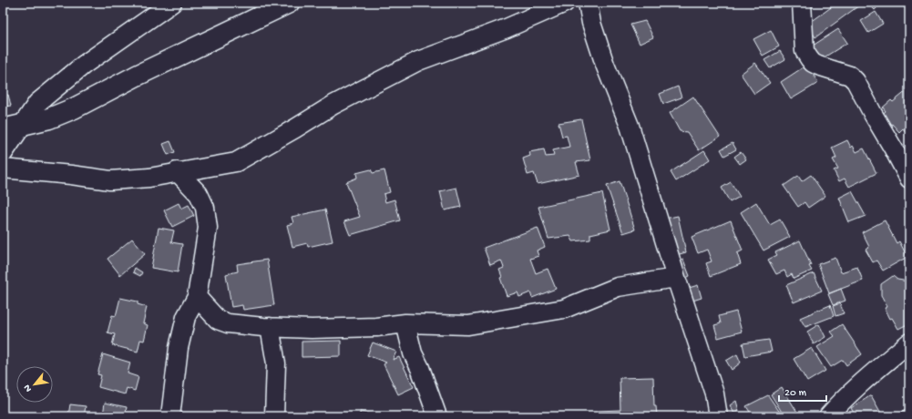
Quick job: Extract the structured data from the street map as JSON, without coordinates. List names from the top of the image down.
{
  "scale_bar": "20 m",
  "north": "bottom left"
}
